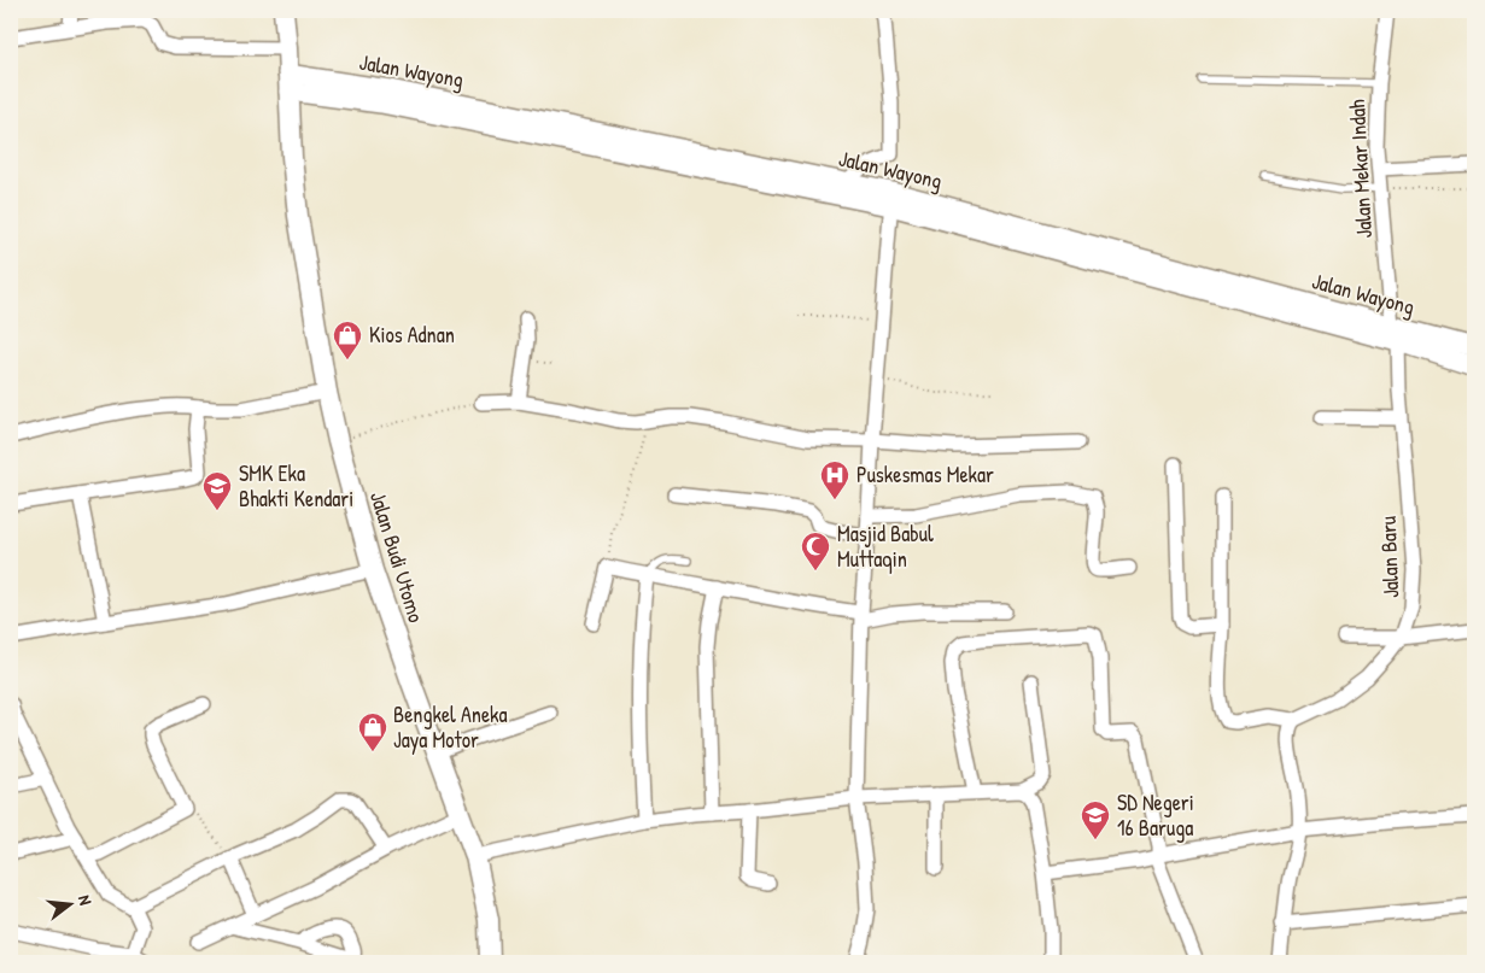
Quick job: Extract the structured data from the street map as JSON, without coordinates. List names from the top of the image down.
{
  "streets": {
    "main road": ["Jalan Budi Utomo"],
    "street": ["Jalan Wayong", "Jalan Mekar Indah", "Jalan Baru"]
  },
  "crossings": [
    ["Jalan Wayong", "Jalan Mekar Indah"],
    ["Jalan Wayong", "Jalan Budi Utomo"],
    ["Jalan Wayong", "Jalan Baru"]
  ],
  "places": {
    "shop": ["Kios Adnan", "Bengkel Aneka Jaya Motor"],
    "hospital": ["Puskesmas Mekar"],
    "school or university": ["SMK Eka Bhakti Kendari", "SD Negeri 16 Baruga"],
    "mosque": ["Masjid Babul Muttaqin"]
  },
  "north": "right"
}
